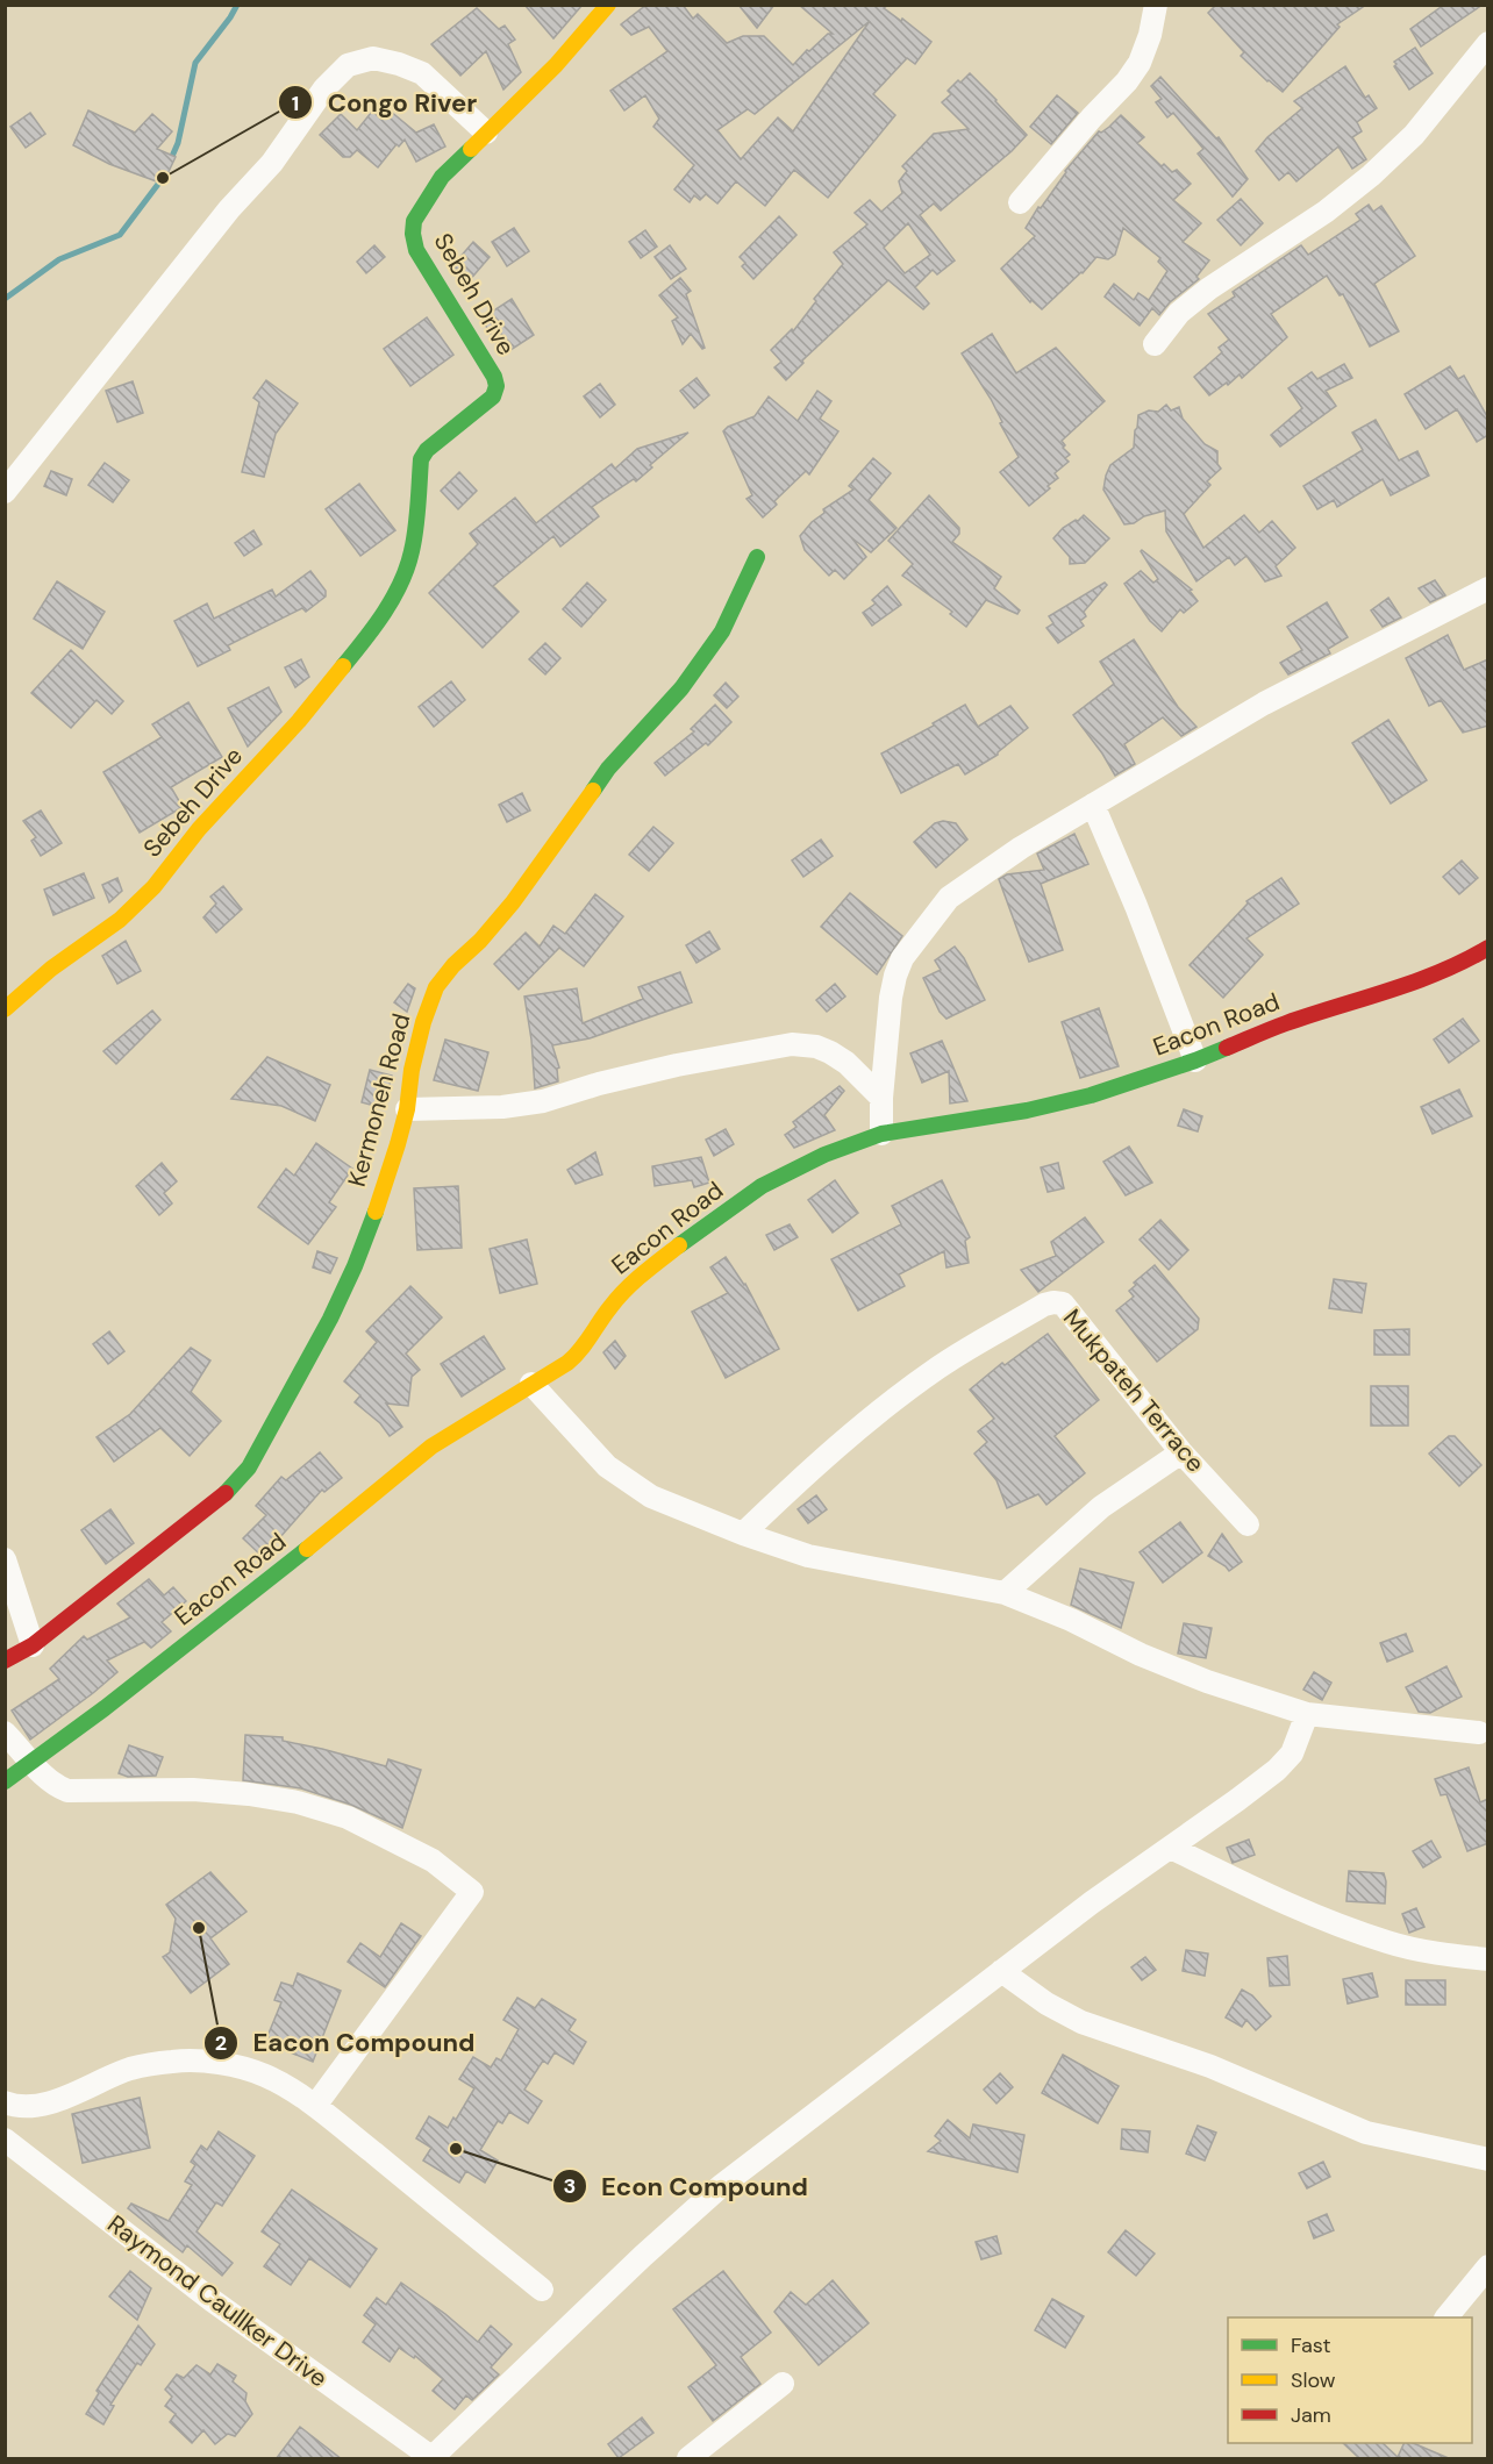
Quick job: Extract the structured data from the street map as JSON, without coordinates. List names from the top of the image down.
{
  "streets": {
    "street": [
      "Sebeh Drive",
      "Eacon Road",
      "Kermoneh Road",
      "Mukpateh Terrace",
      "Raymond Caullker Drive"
    ]
  },
  "places": ["Congo River", "Eacon Compound", "Econ Compound"],
  "legend": ["Fast", "Slow", "Jam"]
}
